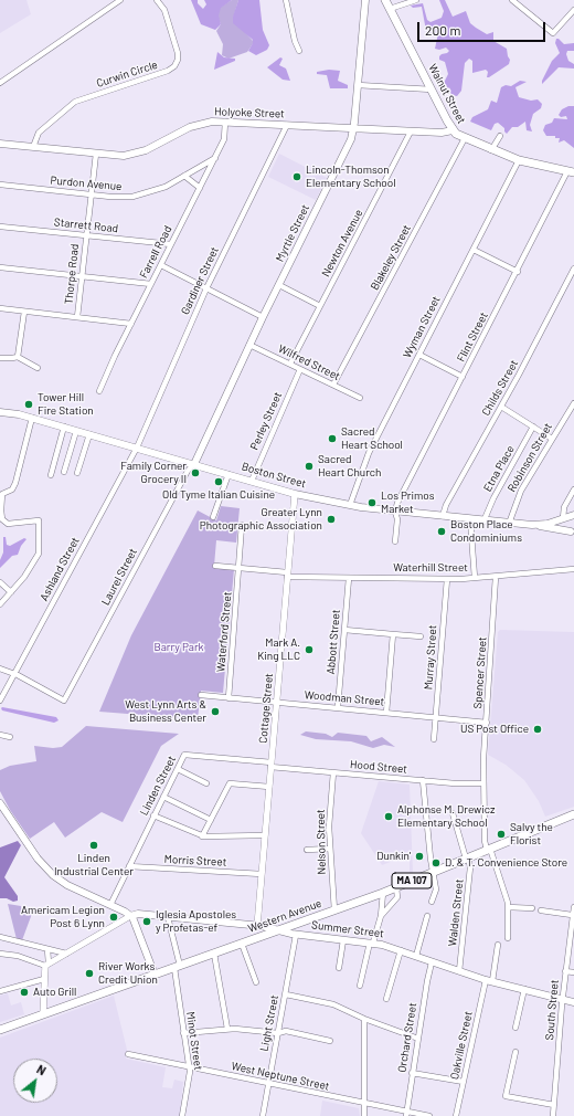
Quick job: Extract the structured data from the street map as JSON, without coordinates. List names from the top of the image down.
{
  "streets": {
    "main road": [
      "Walnut Street",
      "Holyoke Street",
      "Myrtle Street",
      "Boston Street",
      "MA 107",
      "Western Avenue",
      "Summer Street"
    ],
    "street": [
      "Curwin Circle",
      "Purdon Avenue",
      "Starrett Road",
      "Newton Avenue",
      "Farrell Road",
      "Blakeley Street",
      "Thorpe Road",
      "Gardiner Street",
      "Wyman Street",
      "Flint Street",
      "Wilfred Street",
      "Childs Street",
      "Perley Street",
      "Robinson Street",
      "Etna Place",
      "Waterhill Street",
      "Ashland Street",
      "Laurel Street",
      "Waterford Street",
      "Abbott Street",
      "Murray Street",
      "Spencer Street",
      "Woodman Street",
      "Cottage Street",
      "Hood Street",
      "Linden Street",
      "Nelson Street",
      "Morris Street",
      "Walden Street",
      "South Street",
      "Light Street",
      "Orchard Street",
      "Minot Street",
      "Oakville Street",
      "West Neptune Street"
    ]
  },
  "crossings": [
    ["Curwin Circle", "Holyoke Street"],
    ["Walnut Street", "Holyoke Street"],
    ["Walnut Street", "Blakeley Street"],
    ["Walnut Street", "Wyman Street"],
    ["Walnut Street", "Flint Street"],
    ["Holyoke Street", "Myrtle Street"],
    ["Holyoke Street", "Newton Avenue"],
    ["Holyoke Street", "Farrell Road"],
    ["Holyoke Street", "Thorpe Road"],
    ["Holyoke Street", "Gardiner Street"],
    ["Purdon Avenue", "Farrell Road"],
    ["Purdon Avenue", "Thorpe Road"],
    ["Starrett Road", "Farrell Road"],
    ["Starrett Road", "Thorpe Road"],
    ["Myrtle Street", "Wilfred Street"],
    ["Myrtle Street", "Boston Street"],
    ["Myrtle Street", "Laurel Street"],
    ["Newton Avenue", "Wilfred Street"],
    ["Blakeley Street", "Wilfred Street"],
    ["Gardiner Street", "Boston Street"],
    ["Gardiner Street", "Ashland Street"],
    ["Wyman Street", "Boston Street"],
    ["Flint Street", "Boston Street"],
    ["Wilfred Street", "Perley Street"],
    ["Childs Street", "Boston Street"],
    ["Perley Street", "Boston Street"],
    ["Robinson Street", "Boston Street"],
    ["Etna Place", "Boston Street"],
    ["Boston Street", "Ashland Street"],
    ["Boston Street", "Laurel Street"],
    ["Boston Street", "Cottage Street"],
    ["Waterhill Street", "Waterford Street"],
    ["Waterhill Street", "Abbott Street"],
    ["Waterhill Street", "Murray Street"],
    ["Waterhill Street", "Spencer Street"],
    ["Waterhill Street", "Cottage Street"],
    ["Ashland Street", "Laurel Street"],
    ["Waterford Street", "Woodman Street"],
    ["Abbott Street", "Woodman Street"],
    ["Murray Street", "Woodman Street"],
    ["Spencer Street", "Woodman Street"],
    ["Spencer Street", "Hood Street"],
    ["Spencer Street", "Western Avenue"],
    ["Woodman Street", "Cottage Street"],
    ["Cottage Street", "Hood Street"],
    ["Cottage Street", "Linden Street"],
    ["Cottage Street", "Morris Street"],
    ["Cottage Street", "Summer Street"],
    ["Hood Street", "Linden Street"],
    ["Hood Street", "Nelson Street"],
    ["Linden Street", "Morris Street"],
    ["Nelson Street", "Western Avenue"],
    ["Walden Street", "Western Avenue"],
    ["Walden Street", "Summer Street"],
    ["Western Avenue", "Summer Street"],
    ["Western Avenue", "Minot Street"],
    ["Summer Street", "South Street"],
    ["Summer Street", "Light Street"],
    ["Summer Street", "Orchard Street"],
    ["Summer Street", "Minot Street"],
    ["Summer Street", "Oakville Street"],
    ["Light Street", "West Neptune Street"],
    ["Orchard Street", "West Neptune Street"],
    ["Minot Street", "West Neptune Street"]
  ],
  "parks": ["Barry Park"],
  "places": [
    "Lincoln-Thomson Elementary School",
    "Tower Hill Fire Station",
    "Sacred Heart School",
    "Sacred Heart Church",
    "Family Corner Grocery II",
    "Old Tyme Italian Cuisine",
    "Los Primos Market",
    "Greater Lynn Photographic Association",
    "Boston Place Condominiums",
    "Mark A. King LLC",
    "West Lynn Arts & Business Center",
    "US Post Office",
    "Alphonse M. Drewicz Elementary School",
    "Salvy the Florist",
    "Linden Industrial Center",
    "Dunkin'",
    "D. & T. Convenience Store",
    "Americam Legion Post 6 Lynn",
    "Iglesia Apostoles y Profetas-ef",
    "River Works Credit Union",
    "Auto Grill"
  ],
  "scale_bar": "200 m",
  "north": "top right"
}
